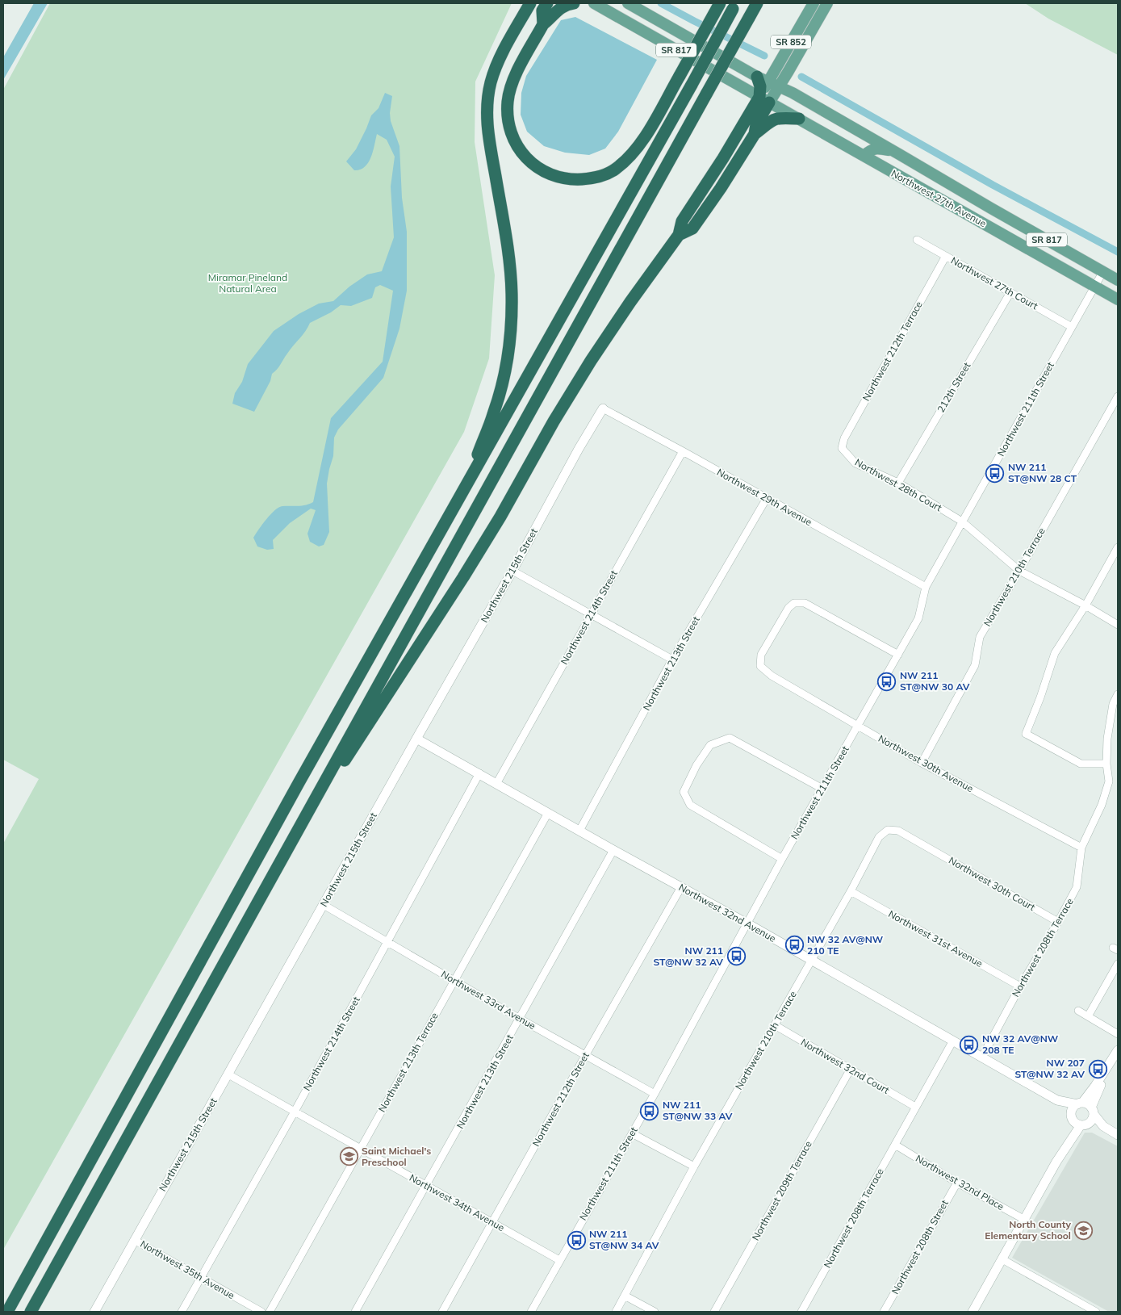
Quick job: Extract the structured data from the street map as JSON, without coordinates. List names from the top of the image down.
{
  "streets": {
    "main road": ["SR 852", "SR 817", "Northwest 27th Avenue"],
    "street": [
      "Northwest 27th Court",
      "Northwest 212th Terrace",
      "212th Street",
      "Northwest 211th Street",
      "Northwest 28th Court",
      "Northwest 29th Avenue",
      "Northwest 215th Street",
      "Northwest 210th Terrace",
      "Northwest 214th Street",
      "Northwest 213th Street",
      "Northwest 30th Avenue",
      "Northwest 30th Court",
      "Northwest 32nd Avenue",
      "Northwest 31st Avenue",
      "Northwest 208th Terrace",
      "Northwest 33rd Avenue",
      "Northwest 213th Terrace",
      "Northwest 32nd Court",
      "Northwest 212th Street",
      "Northwest 32nd Place",
      "Northwest 209th Terrace",
      "Northwest 34th Avenue",
      "Northwest 208th Street",
      "Northwest 35th Avenue"
    ]
  },
  "crossings": [
    ["SR 852", "SR 817"],
    ["SR 852", "Northwest 27th Avenue"],
    ["SR 817", "Northwest 27th Avenue"],
    ["Northwest 27th Avenue", "Northwest 211th Street"],
    ["Northwest 27th Court", "Northwest 212th Terrace"],
    ["Northwest 27th Court", "212th Street"],
    ["Northwest 27th Court", "Northwest 211th Street"],
    ["Northwest 212th Terrace", "Northwest 28th Court"],
    ["212th Street", "Northwest 28th Court"],
    ["Northwest 211th Street", "Northwest 28th Court"],
    ["Northwest 211th Street", "Northwest 29th Avenue"],
    ["Northwest 211th Street", "Northwest 30th Avenue"],
    ["Northwest 211th Street", "Northwest 32nd Avenue"],
    ["Northwest 211th Street", "Northwest 33rd Avenue"],
    ["Northwest 211th Street", "Northwest 34th Avenue"],
    ["Northwest 28th Court", "Northwest 210th Terrace"],
    ["Northwest 29th Avenue", "Northwest 215th Street"],
    ["Northwest 29th Avenue", "Northwest 214th Street"],
    ["Northwest 29th Avenue", "Northwest 213th Street"],
    ["Northwest 215th Street", "Northwest 32nd Avenue"],
    ["Northwest 215th Street", "Northwest 33rd Avenue"],
    ["Northwest 215th Street", "Northwest 34th Avenue"],
    ["Northwest 215th Street", "Northwest 35th Avenue"],
    ["Northwest 210th Terrace", "Northwest 30th Avenue"],
    ["Northwest 210th Terrace", "Northwest 30th Court"],
    ["Northwest 210th Terrace", "Northwest 32nd Avenue"],
    ["Northwest 210th Terrace", "Northwest 31st Avenue"],
    ["Northwest 210th Terrace", "Northwest 32nd Court"],
    ["Northwest 214th Street", "Northwest 32nd Avenue"],
    ["Northwest 214th Street", "Northwest 33rd Avenue"],
    ["Northwest 214th Street", "Northwest 34th Avenue"],
    ["Northwest 214th Street", "Northwest 35th Avenue"],
    ["Northwest 213th Street", "Northwest 32nd Avenue"],
    ["Northwest 213th Street", "Northwest 33rd Avenue"],
    ["Northwest 213th Street", "Northwest 34th Avenue"],
    ["Northwest 30th Avenue", "Northwest 208th Terrace"],
    ["Northwest 30th Court", "Northwest 208th Terrace"],
    ["Northwest 32nd Avenue", "Northwest 208th Terrace"],
    ["Northwest 32nd Avenue", "Northwest 213th Terrace"],
    ["Northwest 32nd Avenue", "Northwest 212th Street"],
    ["Northwest 31st Avenue", "Northwest 208th Terrace"],
    ["Northwest 208th Terrace", "Northwest 32nd Court"],
    ["Northwest 208th Terrace", "Northwest 32nd Place"],
    ["Northwest 33rd Avenue", "Northwest 213th Terrace"],
    ["Northwest 33rd Avenue", "Northwest 212th Street"],
    ["Northwest 213th Terrace", "Northwest 34th Avenue"],
    ["Northwest 32nd Court", "Northwest 209th Terrace"],
    ["Northwest 212th Street", "Northwest 34th Avenue"],
    ["Northwest 32nd Place", "Northwest 208th Street"]
  ],
  "parks": ["Miramar Pineland Natural Area"],
  "places": {
    "bus stop": [
      "NW 211 ST@NW 28 CT",
      "NW 211 ST@NW 30 AV",
      "NW 32 AV@NW 210 TE",
      "NW 211 ST@NW 32 AV",
      "NW 32 AV@NW 208 TE",
      "NW 207 ST@NW 32 AV",
      "NW 211 ST@NW 33 AV",
      "NW 211 ST@NW 34 AV"
    ],
    "school or university": ["Saint Michael's Preschool", "North County Elementary School"]
  }
}
